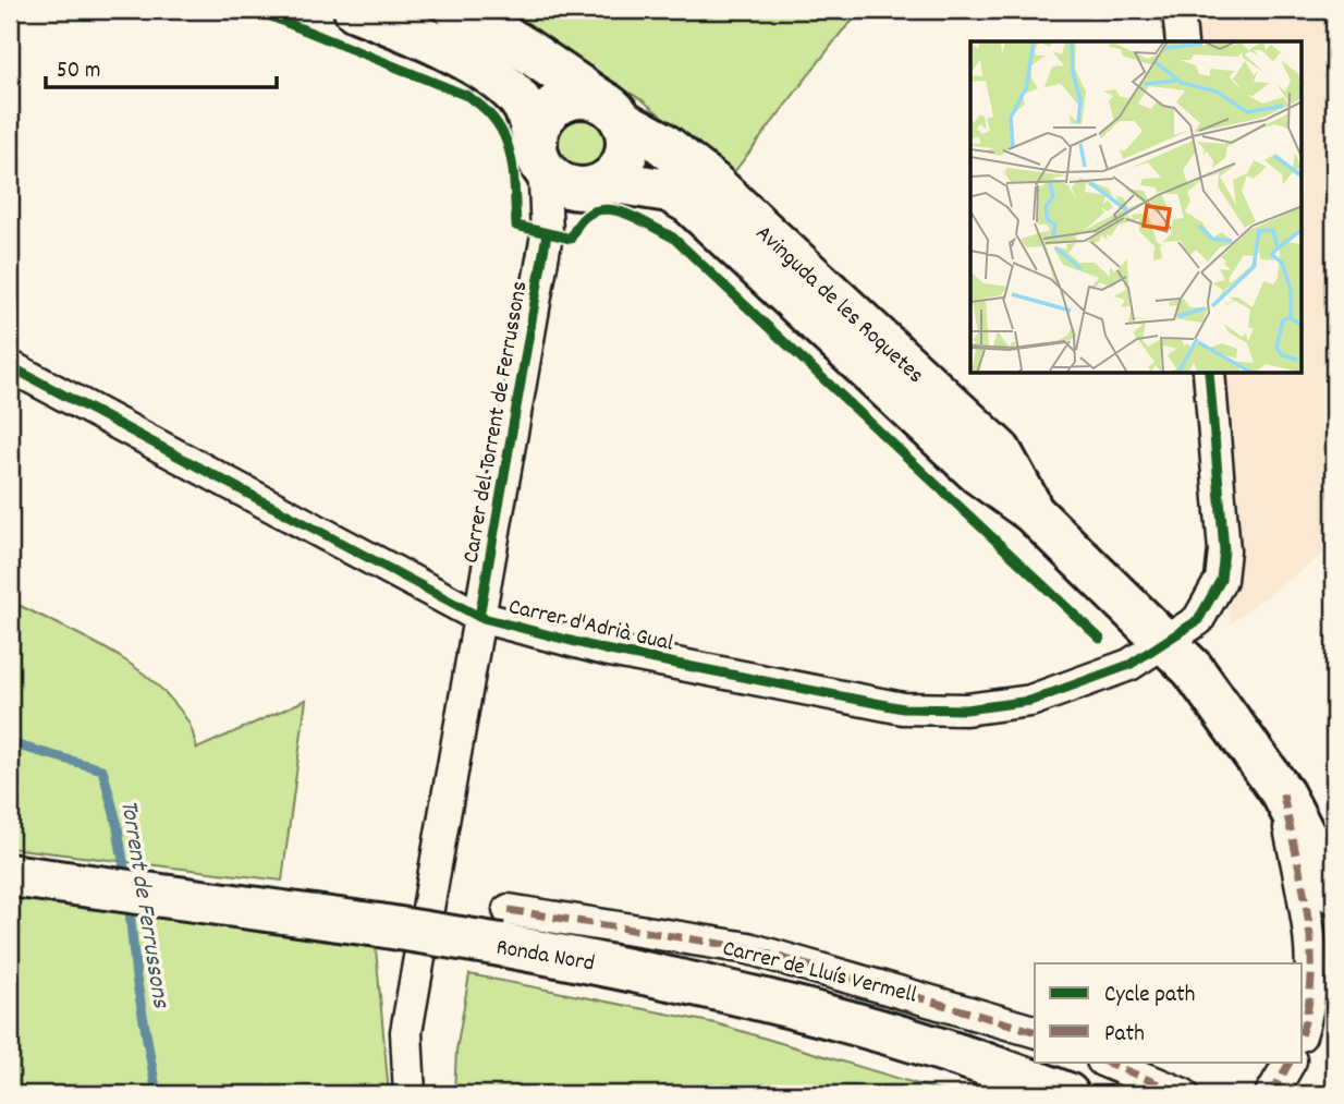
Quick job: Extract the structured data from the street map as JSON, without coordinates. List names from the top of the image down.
{
  "streets": {
    "street": [
      "Avinguda de les Roquetes",
      "Carrer del Torrent de Ferrussons",
      "Carrer d'Adrià Gual",
      "Ronda Nord",
      "Carrer de Lluís Vermell"
    ]
  },
  "crossings": [
    ["Avinguda de les Roquetes", "Carrer del Torrent de Ferrussons"],
    ["Avinguda de les Roquetes", "Carrer d'Adrià Gual"],
    ["Carrer del Torrent de Ferrussons", "Carrer d'Adrià Gual"],
    ["Ronda Nord", "Carrer de Lluís Vermell"]
  ],
  "water": ["Torrent de Ferrussons"],
  "legend": ["Cycle path", "Path"],
  "scale_bar": "50 m"
}
